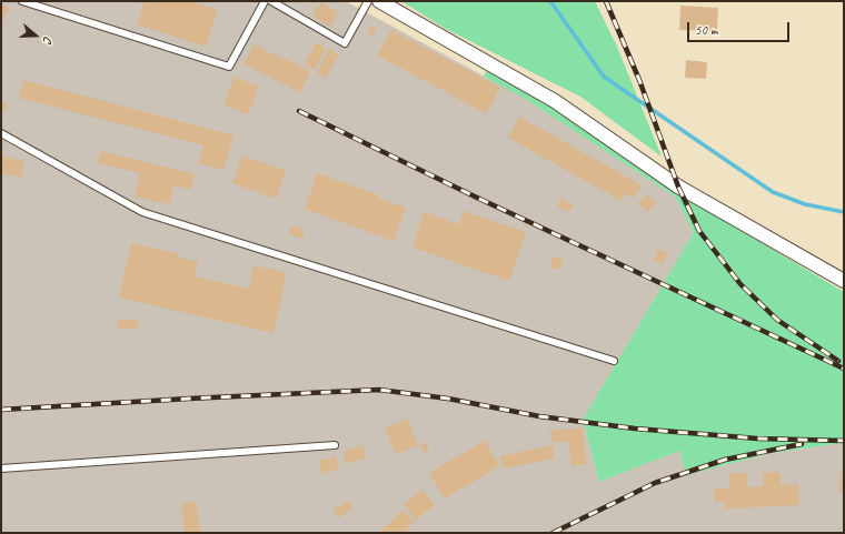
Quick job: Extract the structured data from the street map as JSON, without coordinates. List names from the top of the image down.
{
  "scale_bar": "50 m",
  "north": "right"
}
